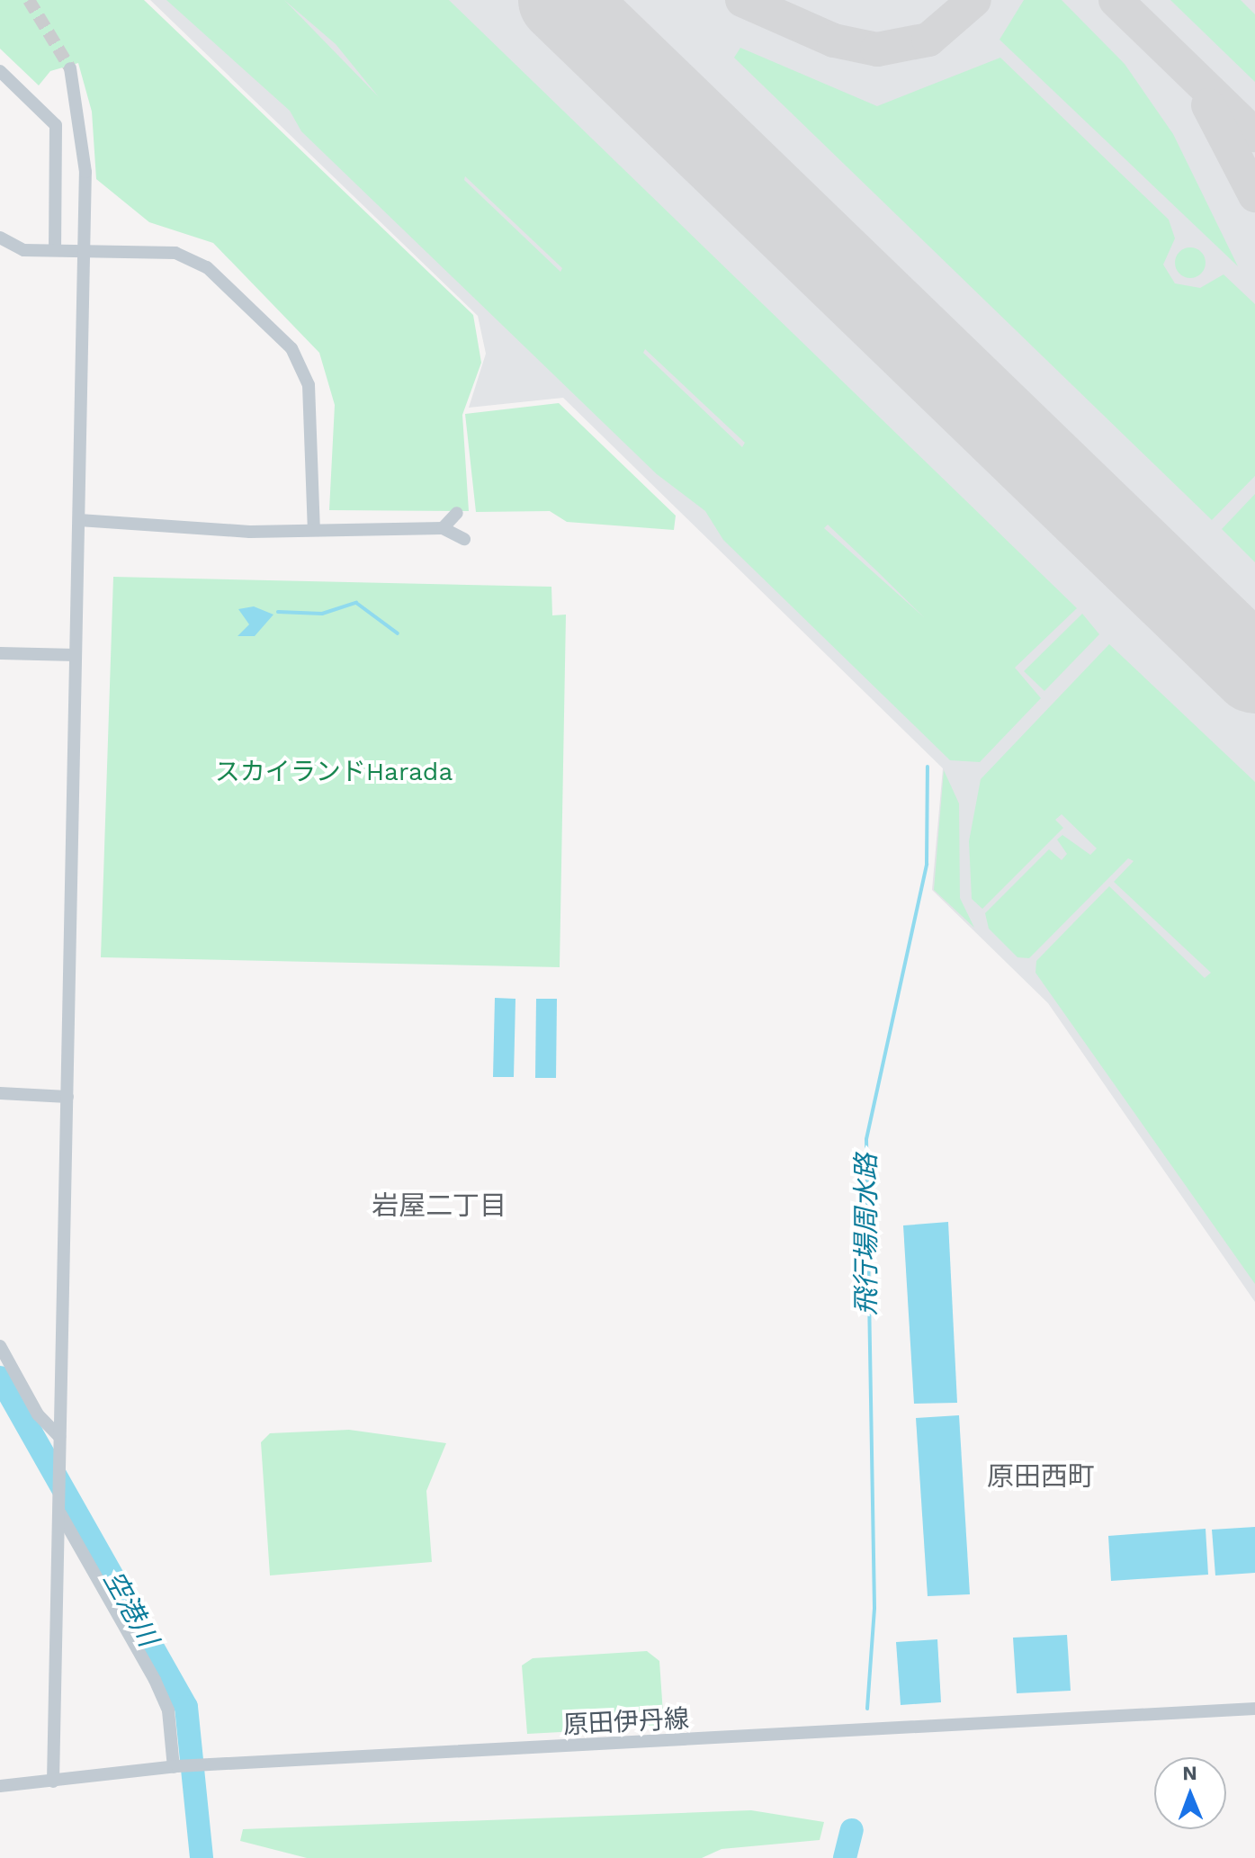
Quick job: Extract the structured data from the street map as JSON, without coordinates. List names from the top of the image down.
{
  "streets": {
    "street": ["原田伊丹線"]
  },
  "districts": ["岩屋二丁目", "原田西町"],
  "water": ["飛行場周水路", "空港川"],
  "parks": ["スカイランドHarada"],
  "north": "top"
}
